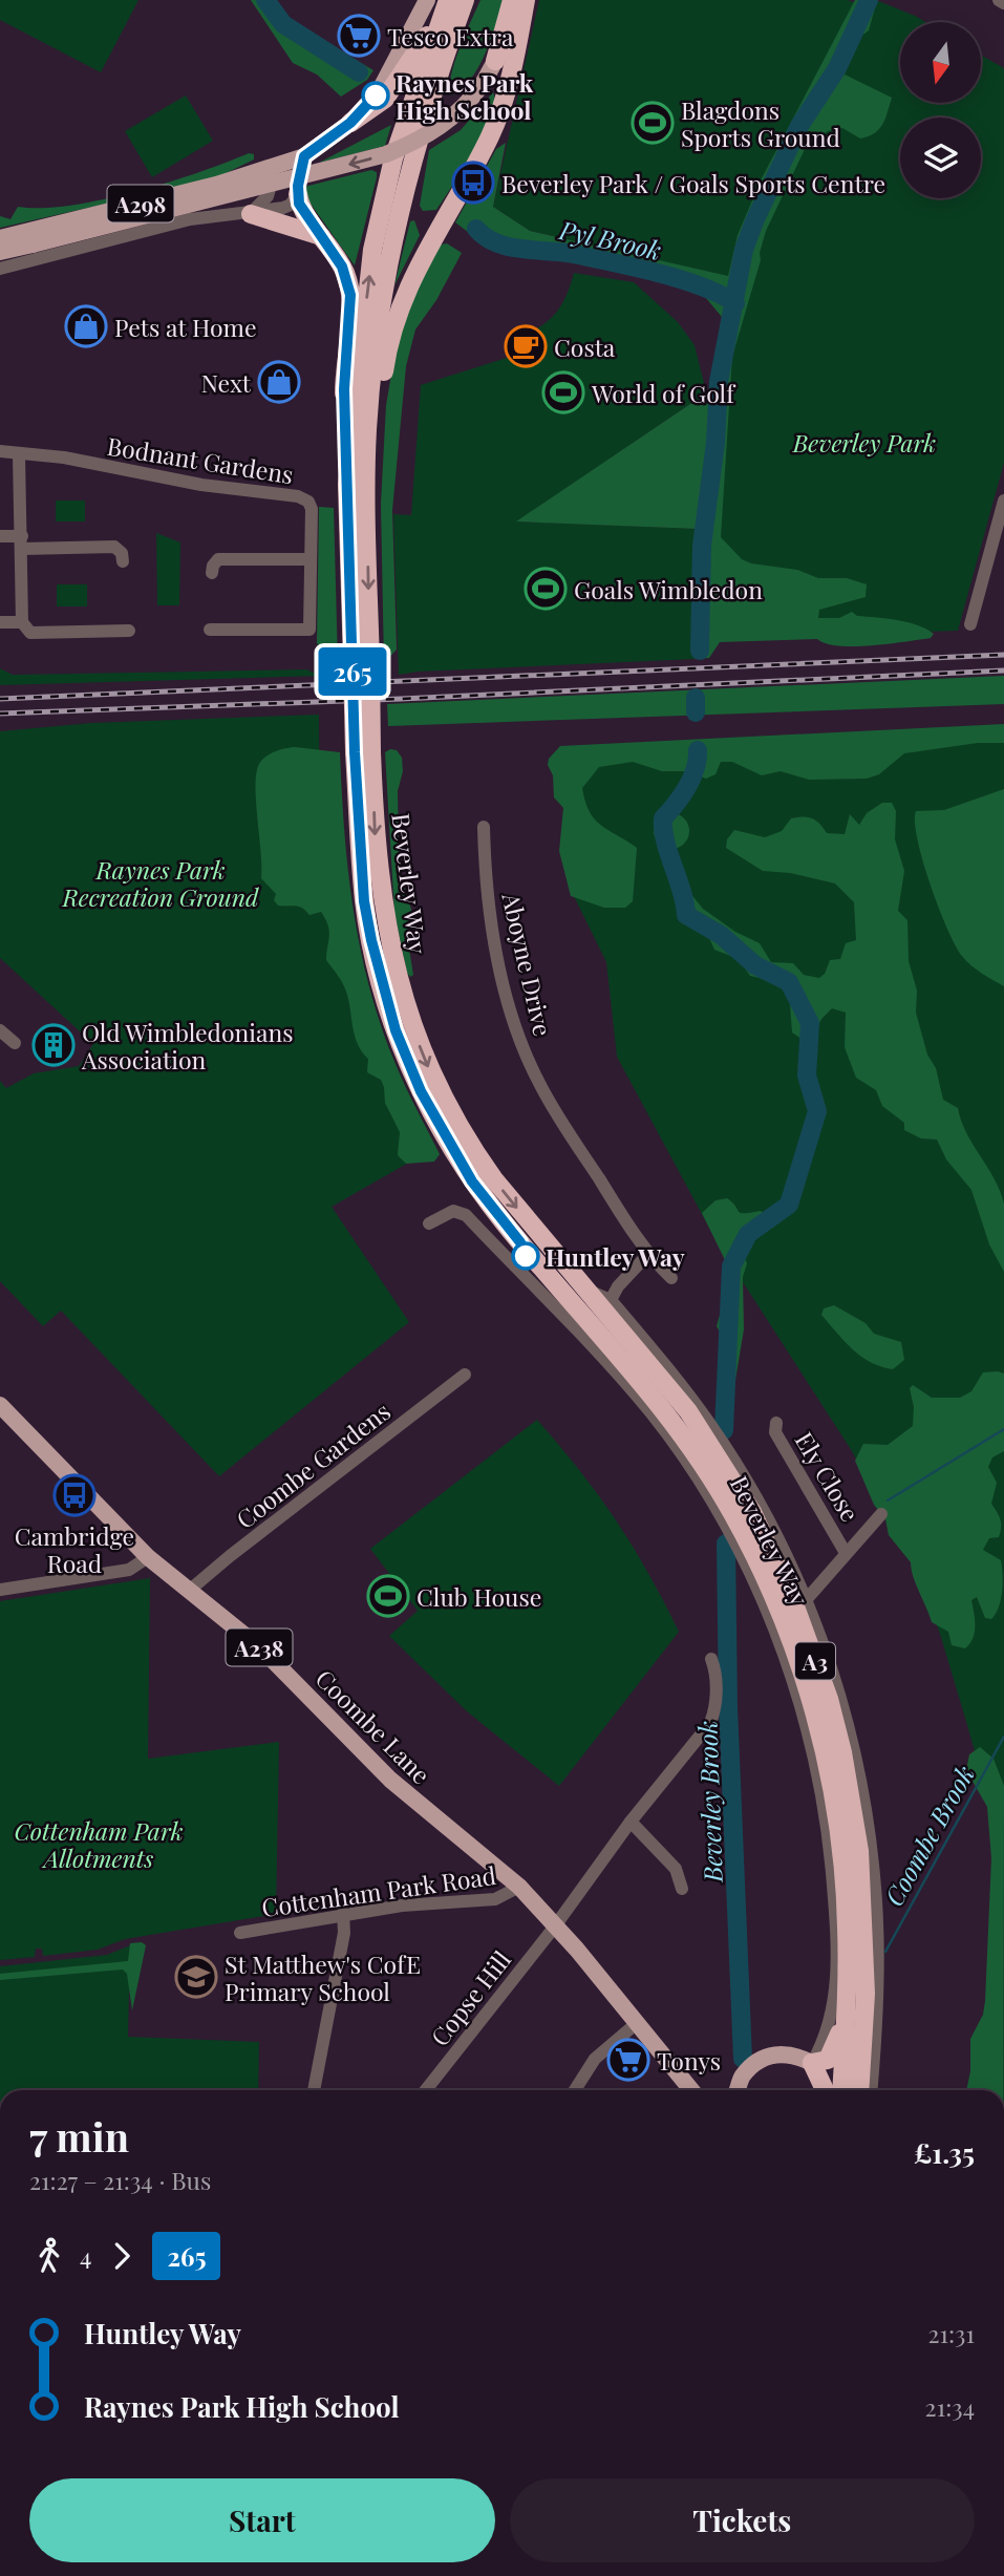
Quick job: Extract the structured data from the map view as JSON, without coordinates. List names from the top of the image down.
{
  "streets": {
    "highway": ["A298", "Beverley Way", "A3"],
    "main road": ["A238", "Coombe Lane"],
    "street": [
      "Bodnant Gardens",
      "Aboyne Drive",
      "Coombe Gardens",
      "Ely Close",
      "Cottenham Park Road",
      "Copse Hill"
    ]
  },
  "crossings": [
    ["A298", "Beverley Way"],
    ["Coombe Gardens", "Coombe Lane"],
    ["Coombe Lane", "Cottenham Park Road"],
    ["Coombe Lane", "Copse Hill"]
  ],
  "water": ["Pyl Brook", "Beverley Brook", "Coombe Brook"],
  "parks": ["Beverley Park", "Raynes Park Recreation Ground", "Cottenham Park Allotments"],
  "places": {
    "supermarket": ["Tesco Extra", "Tonys"],
    "other": ["Raynes Park High School", "Huntley Way"],
    "sports": [
      "Blagdons Sports Ground",
      "World of Golf",
      "Goals Wimbledon",
      "Club House"
    ],
    "bus stop": ["Beverley Park / Goals Sports Centre", "Cambridge Road"],
    "shop": ["Pets at Home", "Next"],
    "cafe": ["Costa"],
    "building": ["Old Wimbledonians Association"],
    "school or university": ["St Matthew's CofE Primary School"]
  },
  "lines": ["bus line 265"],
  "north": "bottom",
  "page": {
    "on_map": "265",
    "heading": ["7 min", "21:27 – 21:34 · Bus", "£1.35"],
    "legs": ["4", "265"],
    "list": [
      {
        "name": "Huntley Way",
        "value": "21:31"
      },
      {
        "name": "Raynes Park High School",
        "value": "21:34"
      }
    ],
    "buttons": ["Start", "Tickets"]
  }
}
